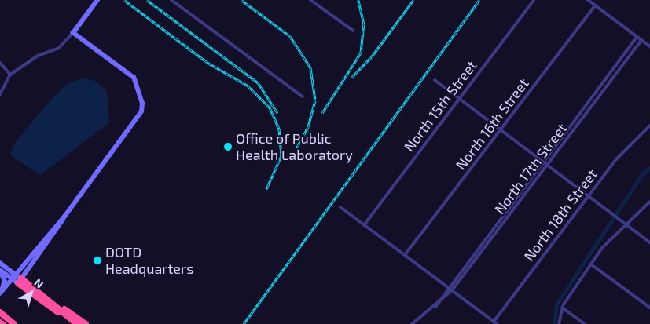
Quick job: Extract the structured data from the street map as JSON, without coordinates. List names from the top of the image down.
{
  "streets": {
    "street": [
      "North 15th Street",
      "North 16th Street",
      "North 17th Street",
      "North 18th Street"
    ]
  },
  "places": ["Office of Public Health Laboratory", "DOTD Headquarters"],
  "north": "top right"
}
